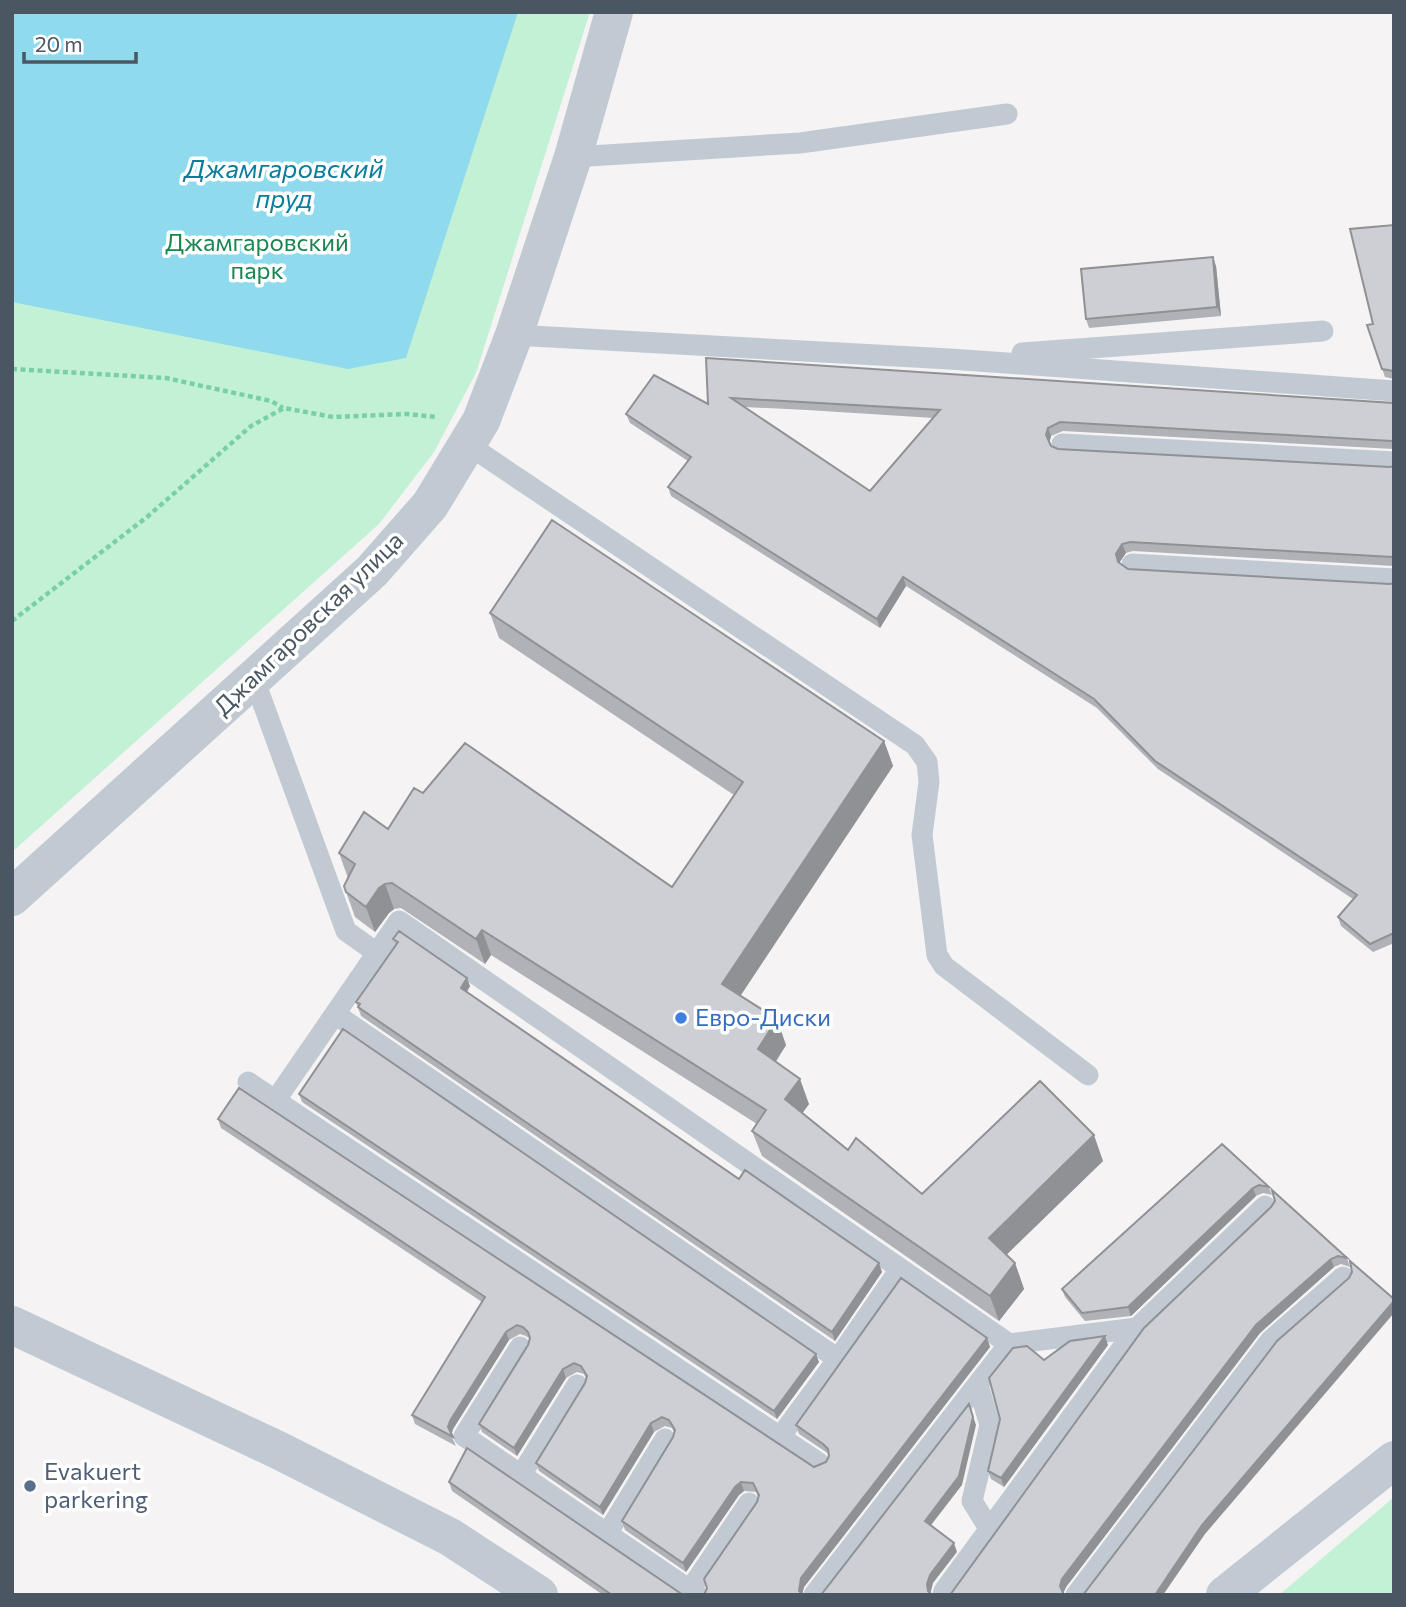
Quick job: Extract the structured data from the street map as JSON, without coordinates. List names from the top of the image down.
{
  "streets": {
    "street": ["Джамгаровская улица"]
  },
  "water": ["Джамгаровский пруд"],
  "parks": ["Джамгаровский парк"],
  "places": ["Евро-Диски", "Evakuert parkering"],
  "scale_bar": "20 m"
}
